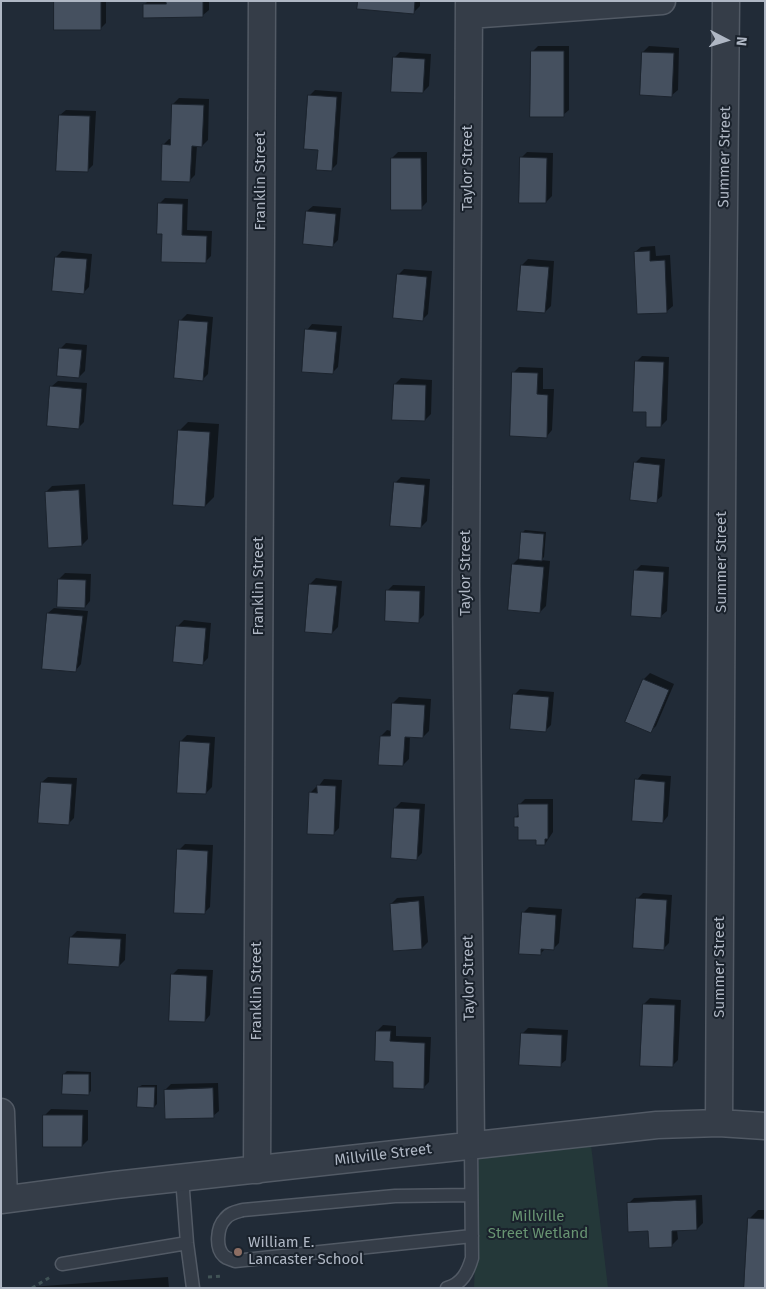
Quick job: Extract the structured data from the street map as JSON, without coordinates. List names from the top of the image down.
{
  "streets": {
    "street": [
      "Summer Street",
      "Taylor Street",
      "Franklin Street",
      "Millville Street"
    ]
  },
  "crossings": [
    ["Summer Street", "Millville Street"],
    ["Taylor Street", "Millville Street"],
    ["Franklin Street", "Millville Street"]
  ],
  "parks": ["Millville Street Wetland"],
  "places": ["William E. Lancaster School"],
  "north": "right"
}
